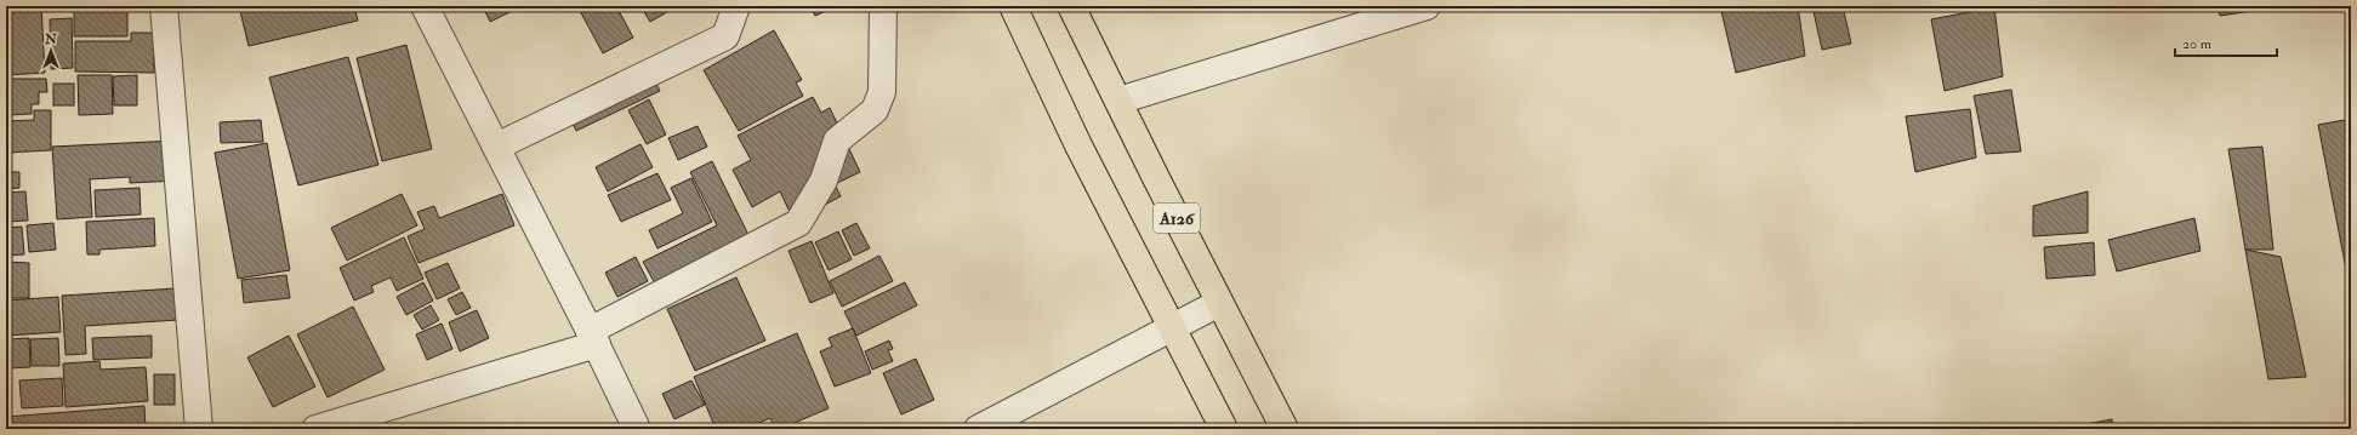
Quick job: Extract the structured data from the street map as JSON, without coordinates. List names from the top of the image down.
{
  "streets": {
    "highway": ["A126"]
  },
  "scale_bar": "20 m",
  "north": "top"
}
